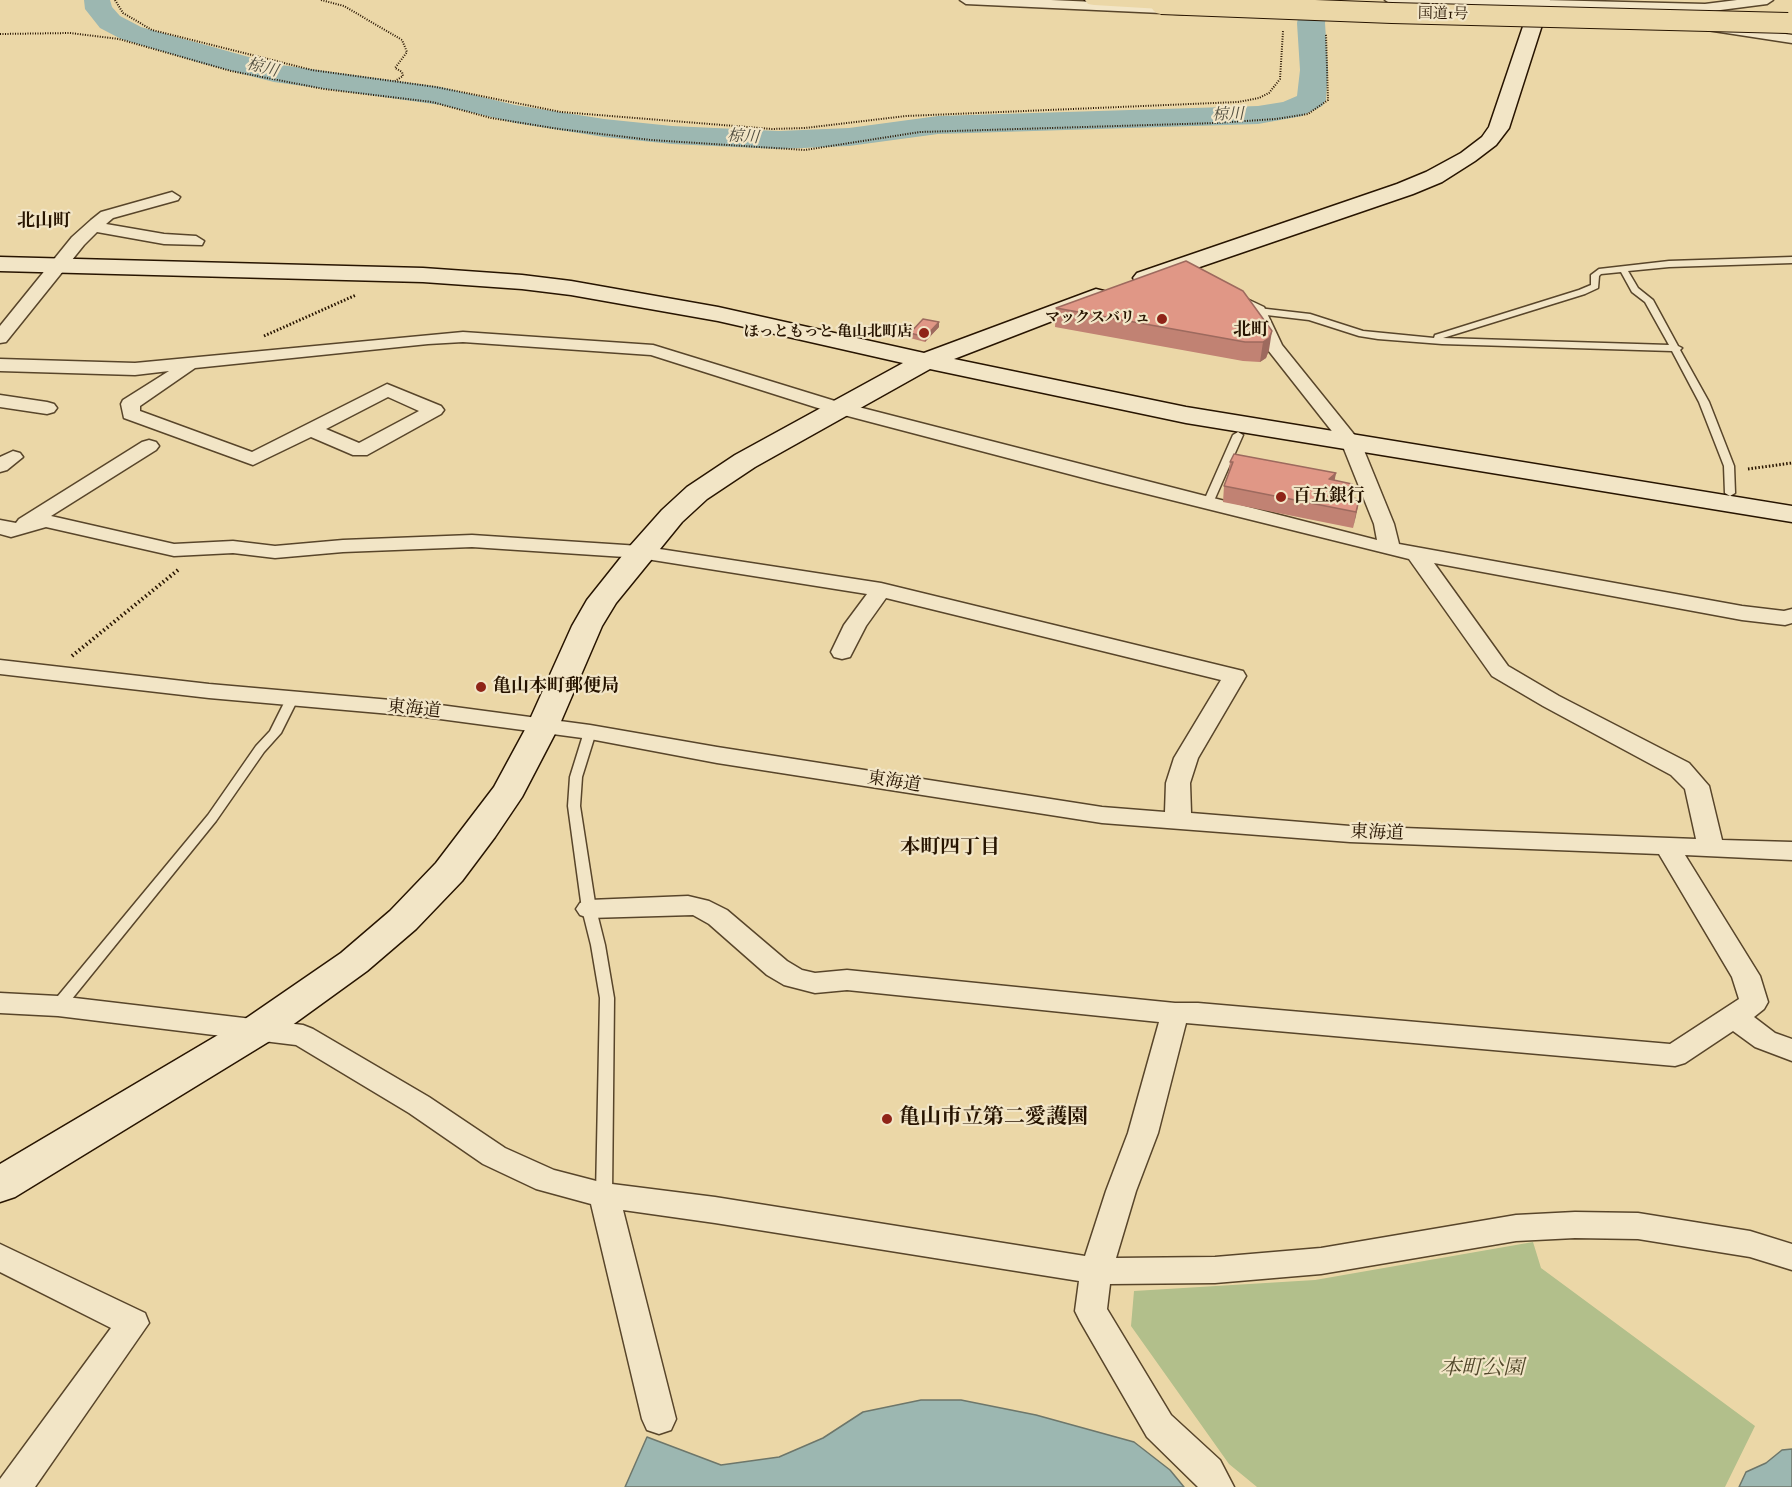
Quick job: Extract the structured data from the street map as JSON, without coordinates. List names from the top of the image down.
{
  "streets": {
    "highway": ["国道1号"],
    "street": ["東海道"]
  },
  "districts": ["北山町", "北町", "本町四丁目"],
  "water": ["椋川"],
  "parks": ["本町公園"],
  "places": [
    "マックスバリュ",
    "ほっともっと 亀山北町店",
    "百五銀行",
    "亀山本町郵便局",
    "亀山市立第二愛護園"
  ]
}
